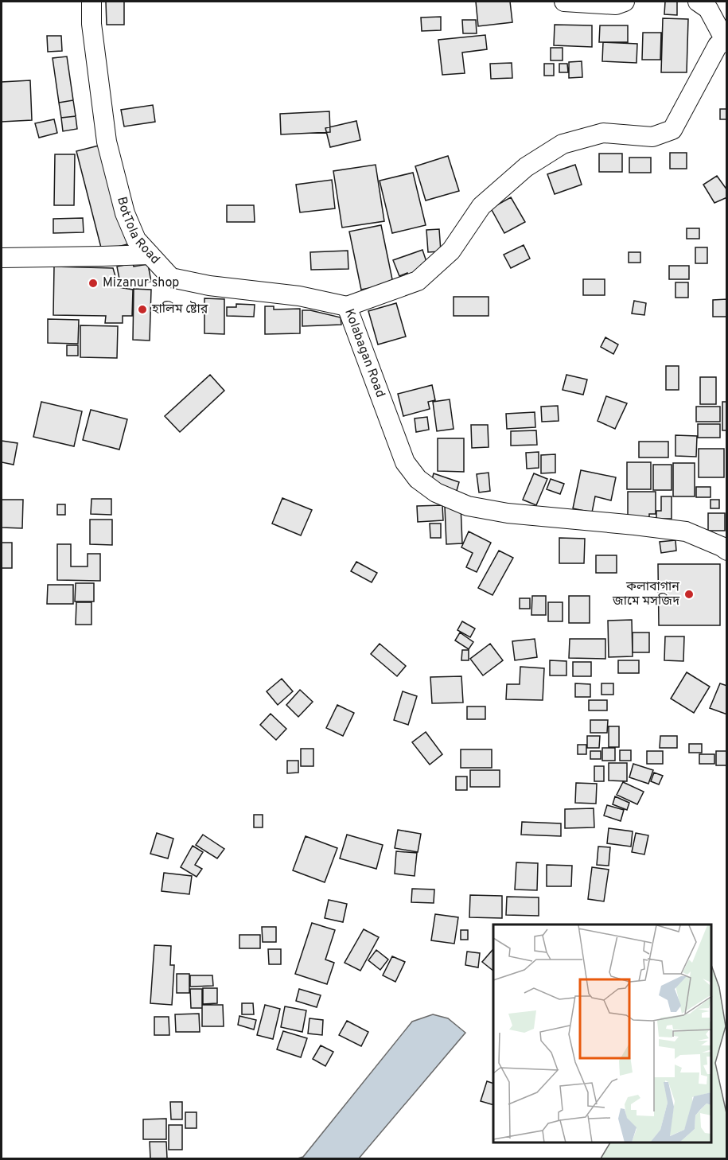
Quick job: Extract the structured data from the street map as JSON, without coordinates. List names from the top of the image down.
{
  "streets": {
    "street": ["BotTola Road", "Kolabagan Road"]
  },
  "crossings": [
    ["BotTola Road", "Kolabagan Road"]
  ],
  "places": ["Mizanur shop", "হালিম ষ্টোর", "কলাবাগান জামে মসজিদ"]
}
